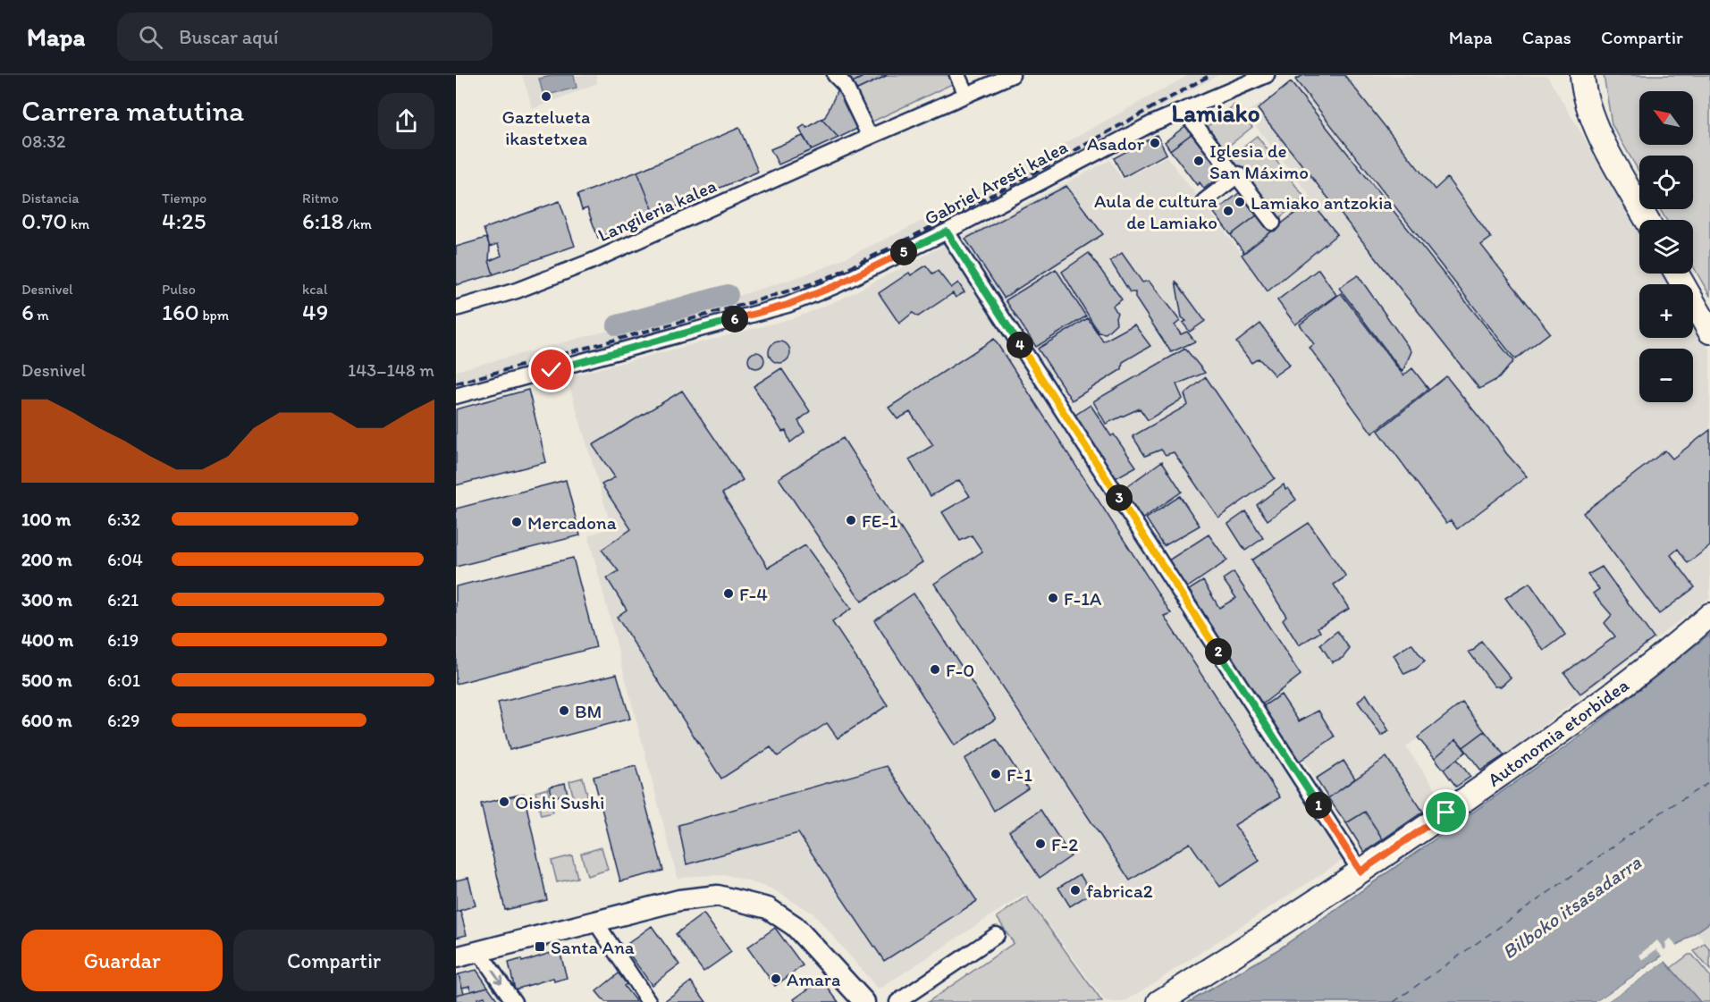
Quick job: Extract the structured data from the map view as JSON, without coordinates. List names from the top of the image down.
{
  "streets": {
    "main road": ["Autonomia etorbidea"],
    "street": ["Gabriel Aresti kalea", "Langileria kalea"]
  },
  "districts": ["Lamiako"],
  "water": ["Bilboko itsasadarra"],
  "places": {
    "other": [
      "Gaztelueta ikastetxea",
      "Asador",
      "Iglesia de San Máximo",
      "Lamiako antzokia",
      "Aula de cultura de Lamiako",
      "FE-1",
      "Mercadona",
      "F-4",
      "F-1A",
      "F-0",
      "BM",
      "F-1",
      "Oishi Sushi",
      "F-2",
      "fabrica2",
      "Amara"
    ],
    "transit": ["Santa Ana"]
  },
  "north": "top left",
  "page": {
    "header": "Mapa",
    "search": "Buscar aquí",
    "nav": ["Mapa", "Capas", "Compartir"],
    "heading": ["Carrera matutina", "08:32"],
    "map_buttons": ["+", "−"],
    "stats": [
      ["Distancia", "0.70 km"],
      ["Tiempo", "4:25"],
      ["Ritmo", "6:18 /km"],
      ["Desnivel", "6 m"],
      ["Pulso", "160 bpm"],
      ["kcal", "49"]
    ],
    "pins": [
      "5",
      "6",
      "4",
      "3",
      "2",
      "1"
    ],
    "chart": ["Desnivel", "143–148 m"],
    "list": [
      {
        "name": "100 m",
        "note": "6:32"
      },
      {
        "name": "200 m",
        "note": "6:04"
      },
      {
        "name": "300 m",
        "note": "6:21"
      },
      {
        "name": "400 m",
        "note": "6:19"
      },
      {
        "name": "500 m",
        "note": "6:01"
      },
      {
        "name": "600 m",
        "note": "6:29"
      }
    ],
    "buttons": ["Guardar", "Compartir"]
  }
}
